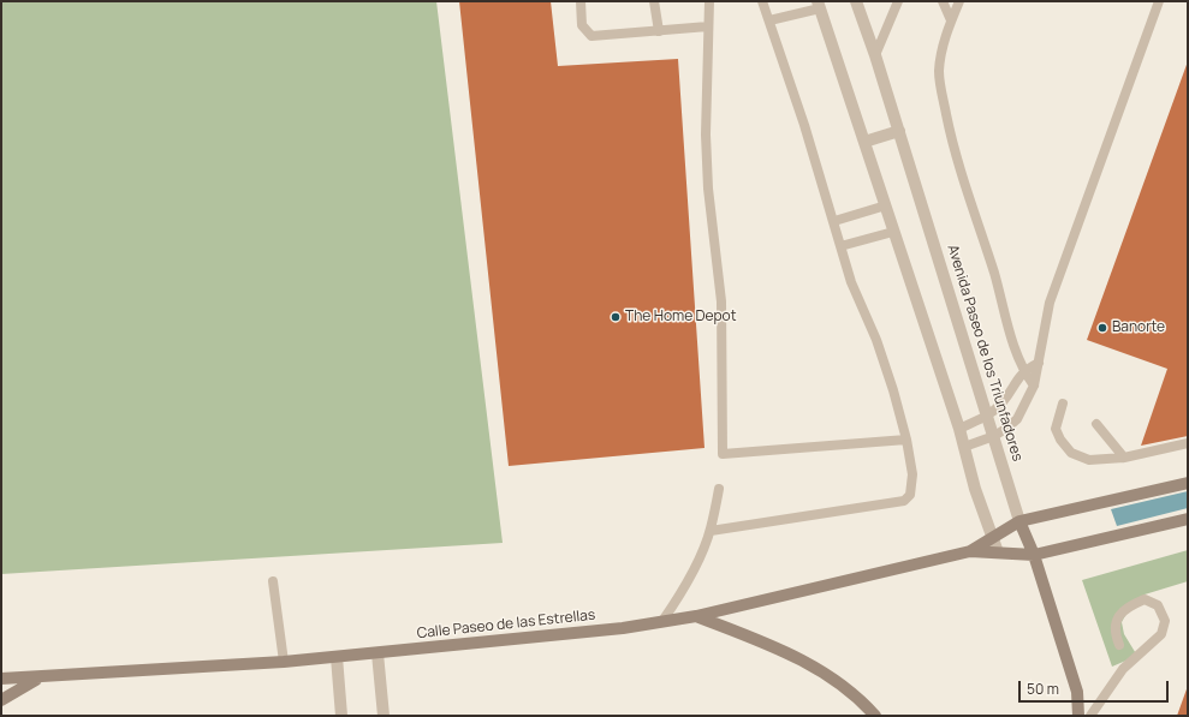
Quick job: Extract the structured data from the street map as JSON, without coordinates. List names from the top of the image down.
{
  "streets": {
    "street": ["Avenida Paseo de los Triunfadores", "Calle Paseo de las Estrellas"]
  },
  "crossings": [
    ["Avenida Paseo de los Triunfadores", "Calle Paseo de las Estrellas"]
  ],
  "places": ["The Home Depot", "Banorte"],
  "scale_bar": "50 m"
}
